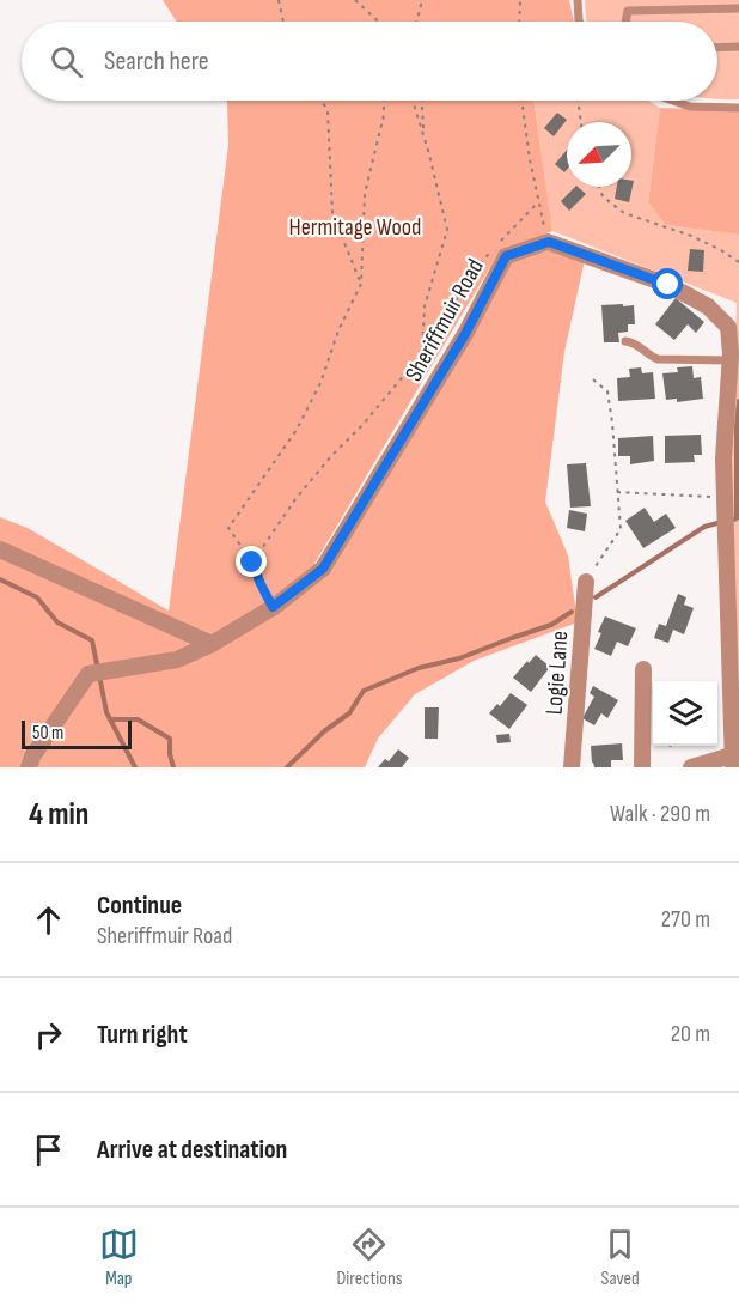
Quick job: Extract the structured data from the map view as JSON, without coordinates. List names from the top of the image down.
{
  "streets": {
    "street": ["Sheriffmuir Road", "Logie Lane"]
  },
  "parks": ["Hermitage Wood"],
  "scale_bar": "50 m",
  "north": "bottom left",
  "page": {
    "search": "Search here",
    "scale": "50 m",
    "heading": ["4 min", "Walk · 290 m"],
    "list": [
      ["Continue", "Sheriffmuir Road", "270 m"],
      ["Turn right", "20 m"],
      "Arrive at destination"
    ],
    "nav": ["Map", "Directions", "Saved"]
  }
}
